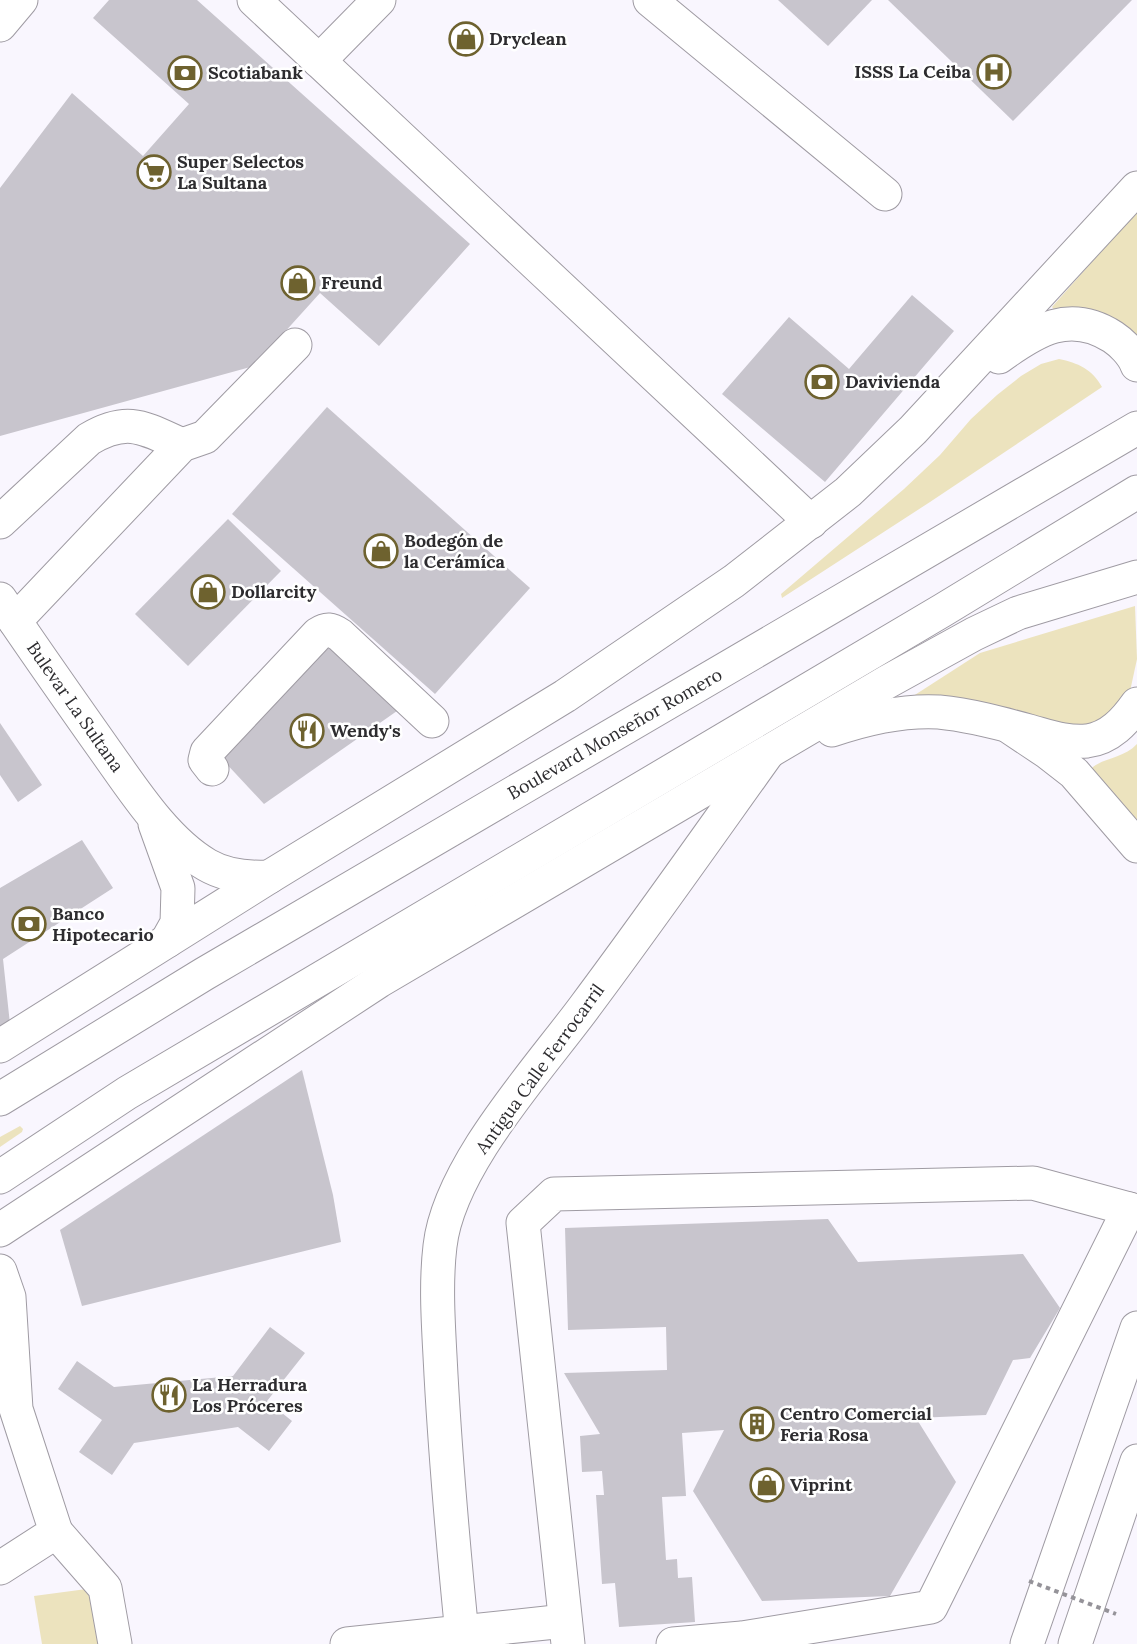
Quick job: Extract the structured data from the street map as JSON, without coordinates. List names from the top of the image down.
{
  "streets": {
    "main road": ["Bulevar La Sultana", "Boulevard Monseñor Romero", "Antigua Calle Ferrocarril"]
  },
  "places": {
    "shop": [
      "Dryclean",
      "Freund",
      "Bodegón de la Cerámíca",
      "Dollarcity",
      "Viprint"
    ],
    "hospital": ["ISSS La Ceiba"],
    "bank": ["Scotiabank", "Davivienda", "Banco Hipotecario"],
    "supermarket": ["Super Selectos La Sultana"],
    "restaurant": ["Wendy's", "La Herradura Los Próceres"],
    "building": ["Centro Comercial Feria Rosa"]
  }
}
